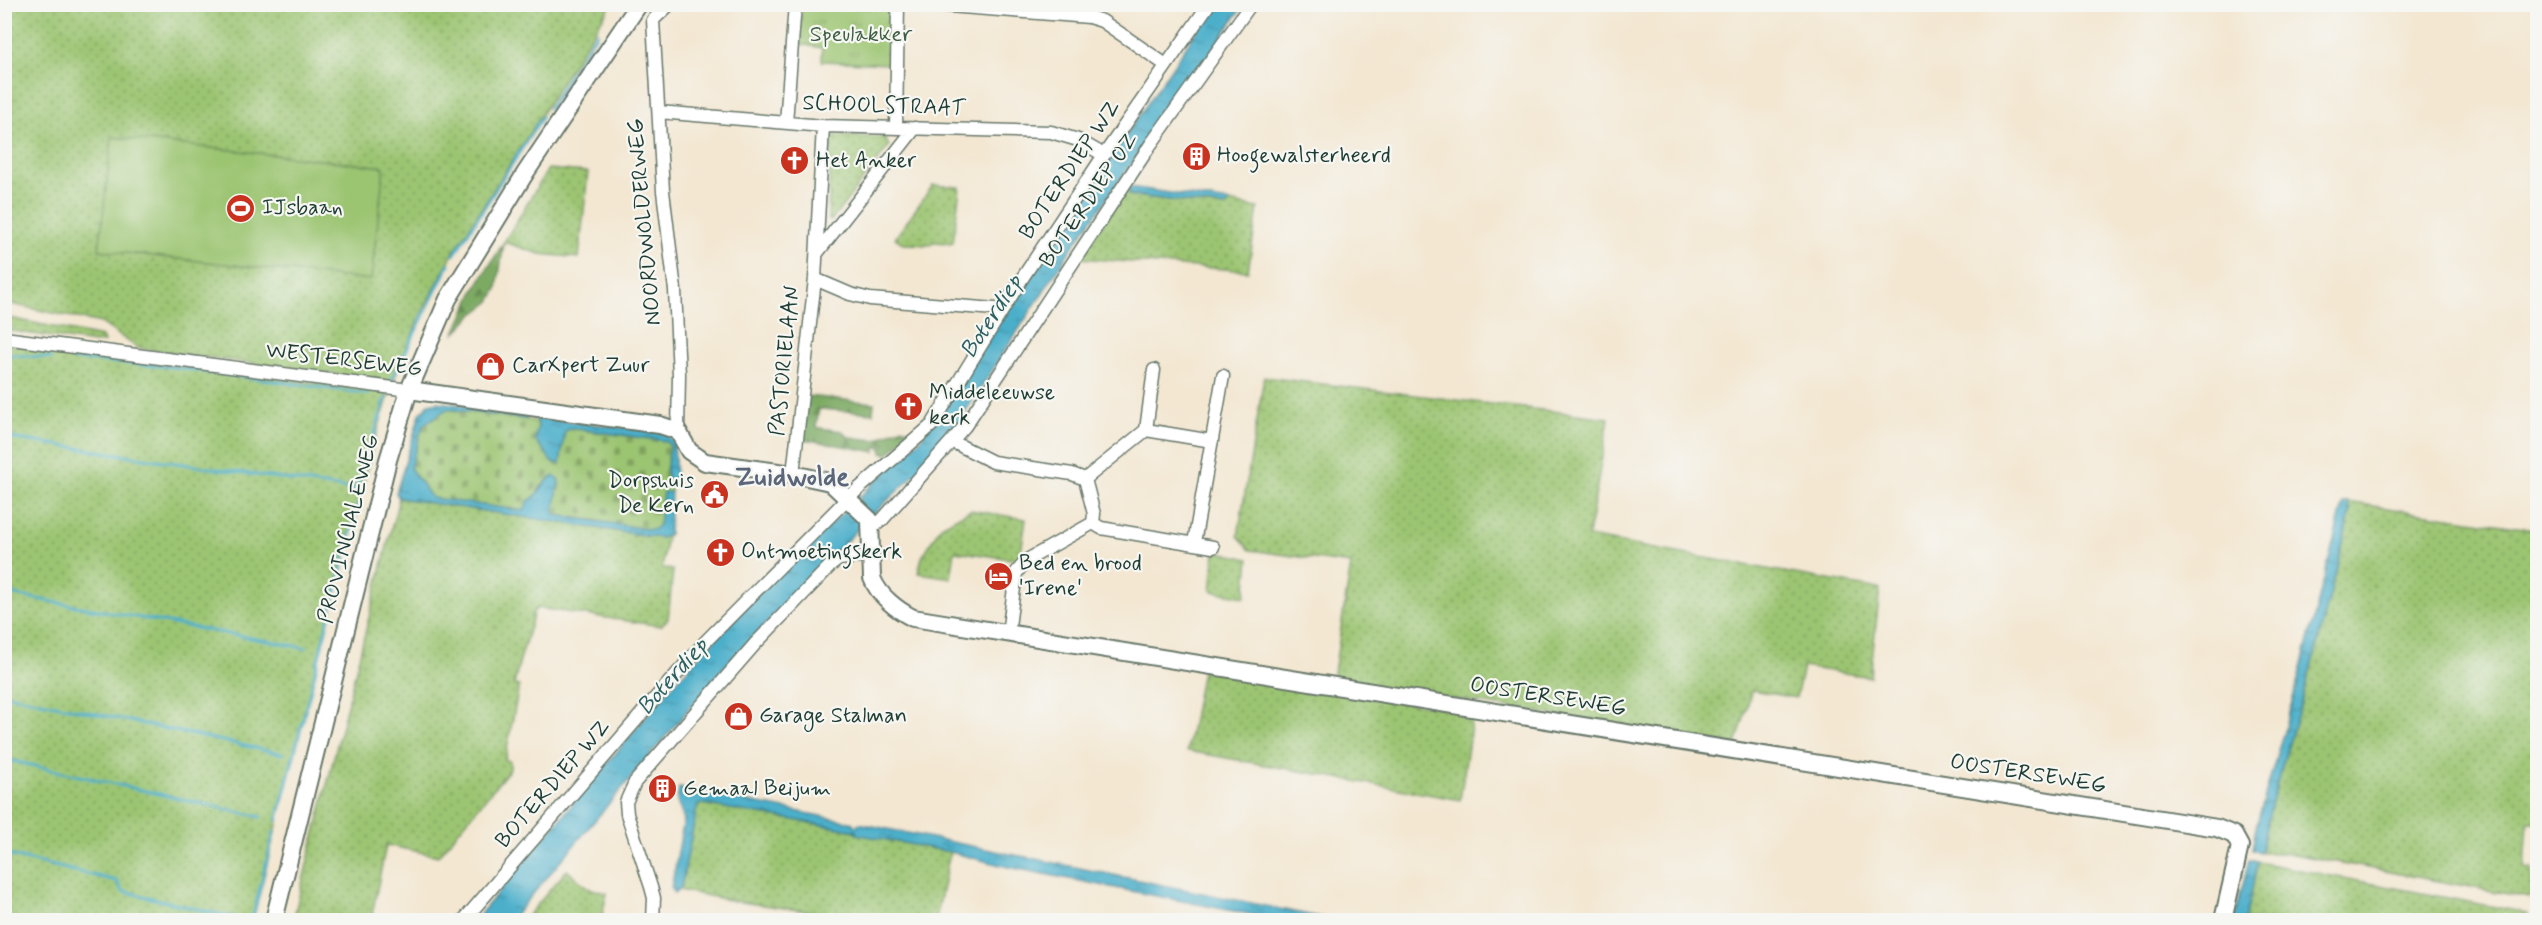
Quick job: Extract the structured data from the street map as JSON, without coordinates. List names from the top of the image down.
{
  "streets": {
    "street": [
      "SCHOOLSTRAAT",
      "BOTERDIEP WZ",
      "BOTERDIEP OZ",
      "NOORDWOLDERWEG",
      "WESTERSEWEG",
      "PASTORIELAAN",
      "PROVINCIALEWEG",
      "OOSTERSEWEG"
    ]
  },
  "crossings": [
    ["SCHOOLSTRAAT", "BOTERDIEP WZ"],
    ["SCHOOLSTRAAT", "NOORDWOLDERWEG"],
    ["SCHOOLSTRAAT", "PASTORIELAAN"],
    ["BOTERDIEP OZ", "OOSTERSEWEG"],
    ["NOORDWOLDERWEG", "WESTERSEWEG"],
    ["WESTERSEWEG", "PROVINCIALEWEG"]
  ],
  "districts": ["Zuidwolde"],
  "water": ["Boterdiep"],
  "parks": ["Speulakker"],
  "places": {
    "building": ["Hoogewalsterheerd", "Gemaal Beijum"],
    "church": ["Het Anker", "Middeleeuwse kerk", "Ontmoetingskerk"],
    "sports": ["IJsbaan"],
    "shop": ["CarXpert Zuur", "Garage Stalman"],
    "public building": ["Dorpshuis De Kern"],
    "hotel": ["Bed en brood 'Irene'"]
  }
}
